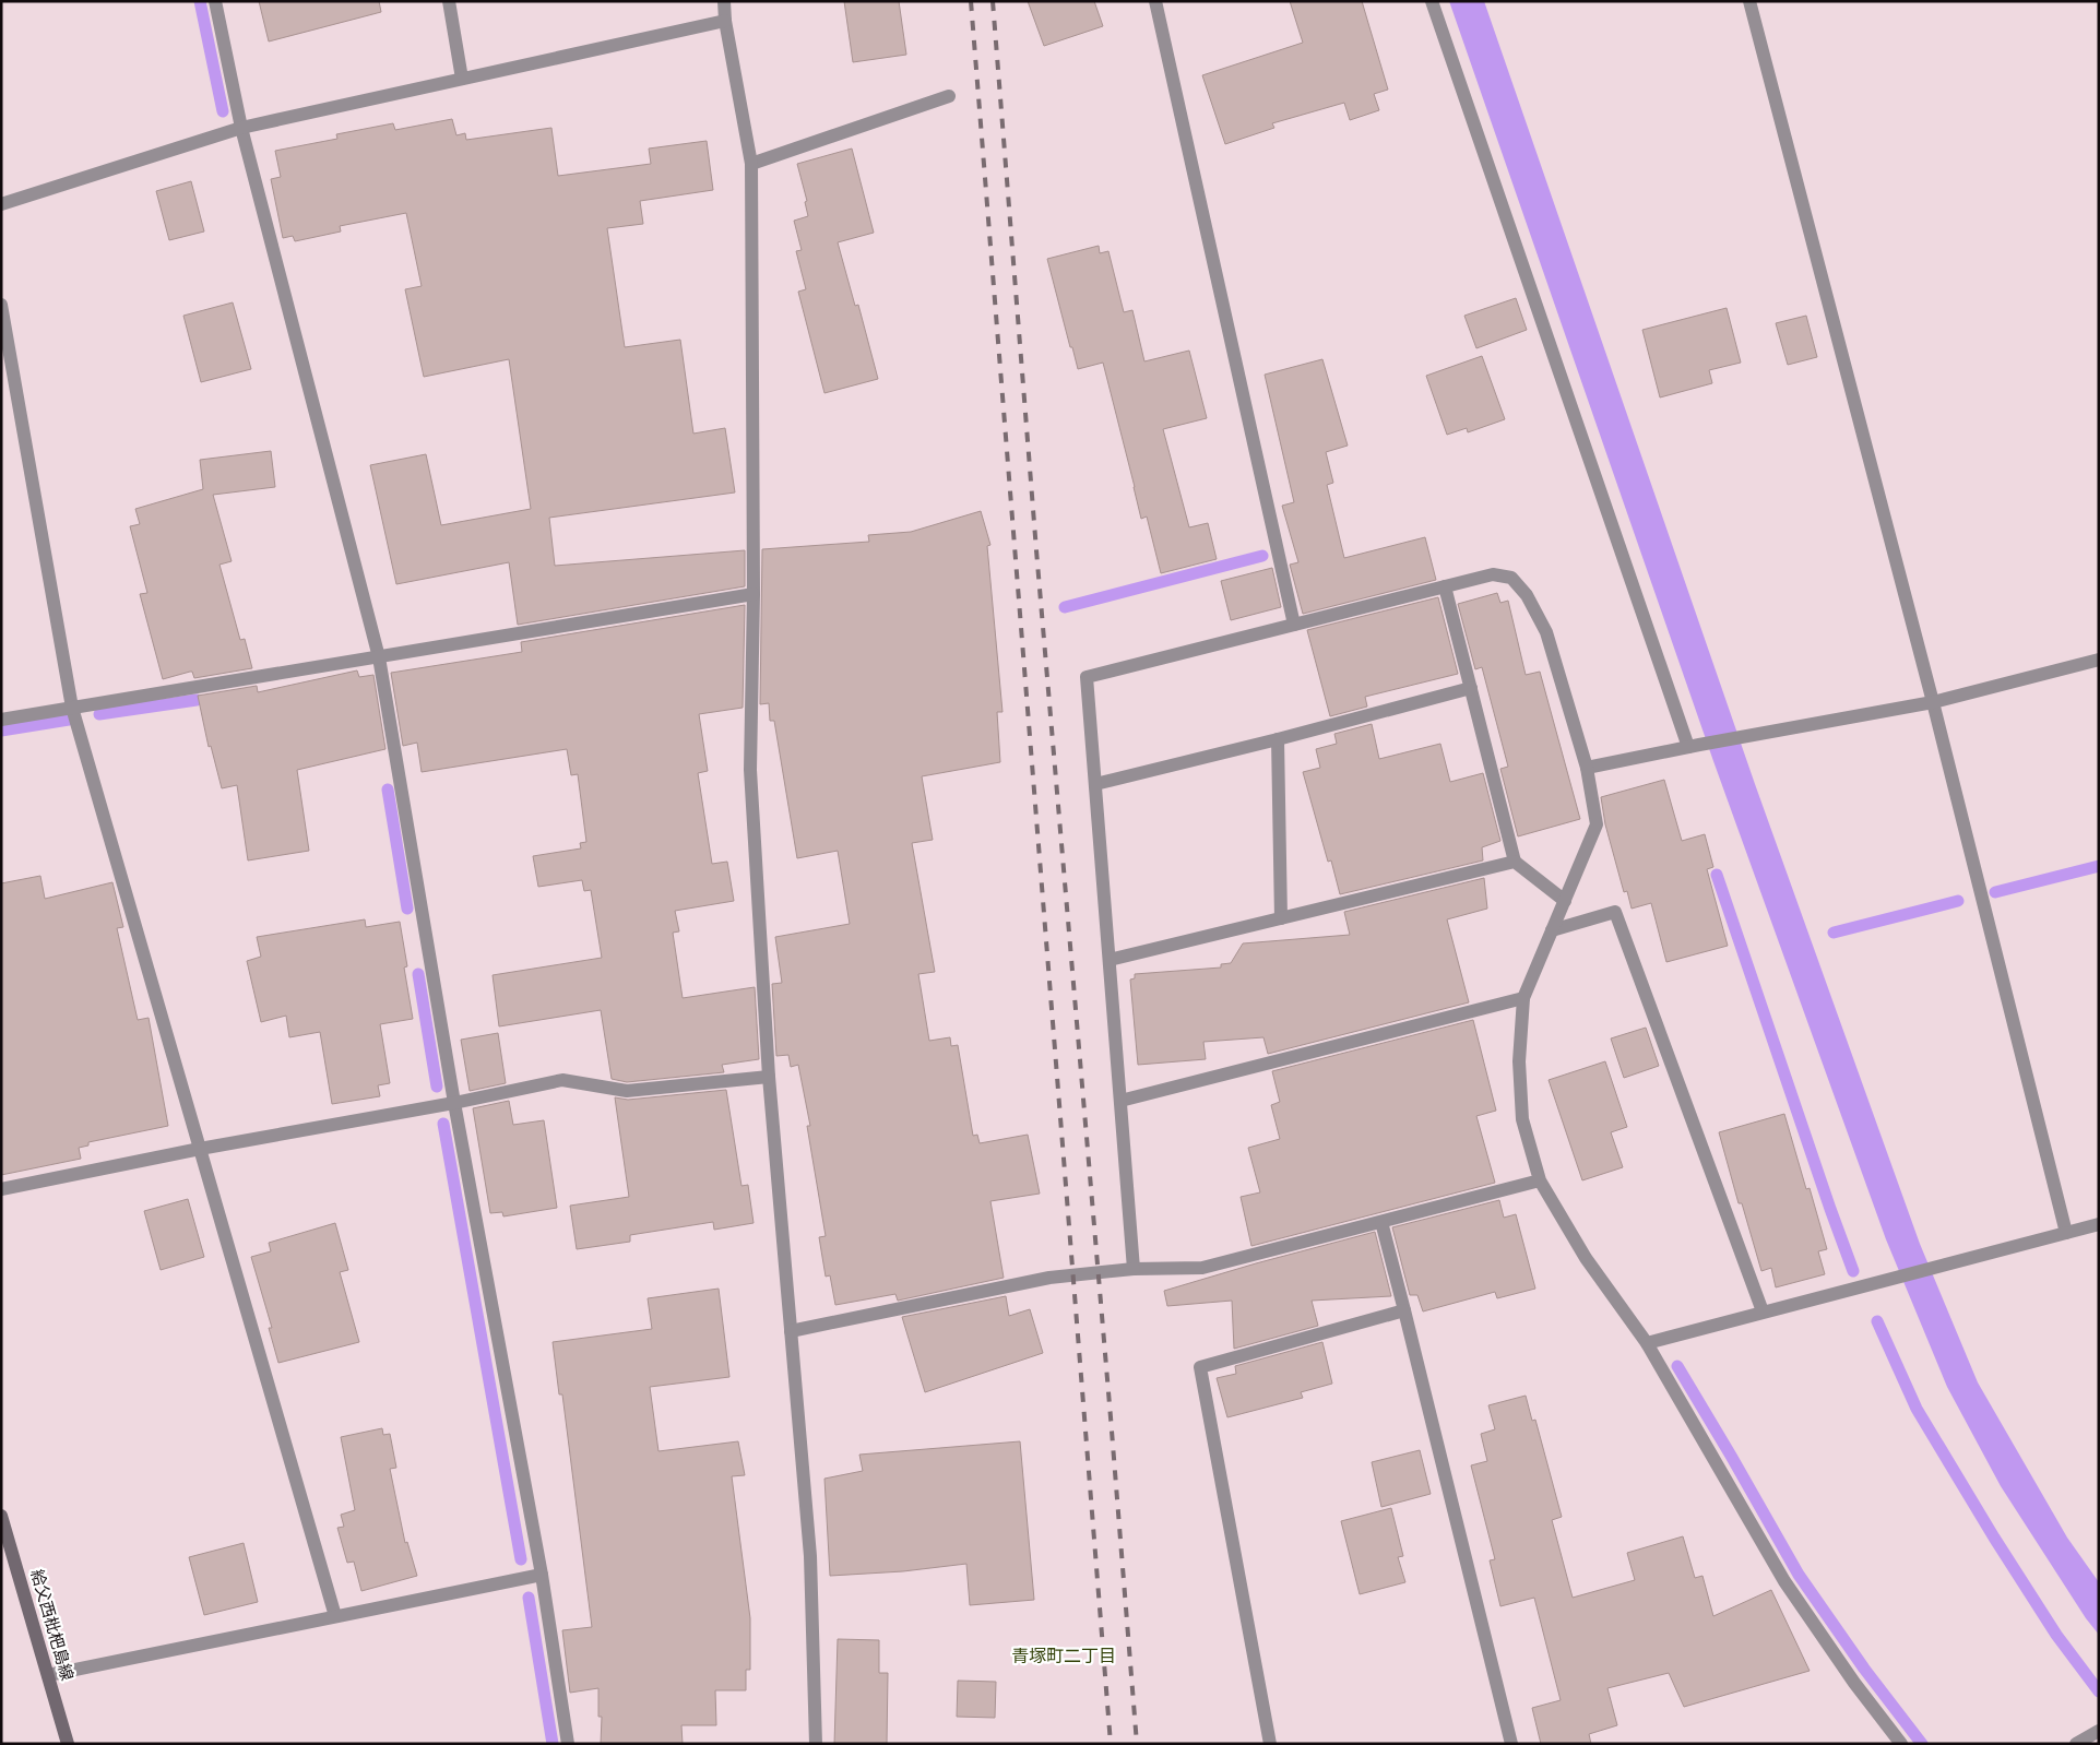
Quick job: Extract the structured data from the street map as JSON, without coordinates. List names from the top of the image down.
{
  "streets": {
    "main road": ["給父西枇杷島線"]
  },
  "districts": ["青塚町二丁目"]
}
